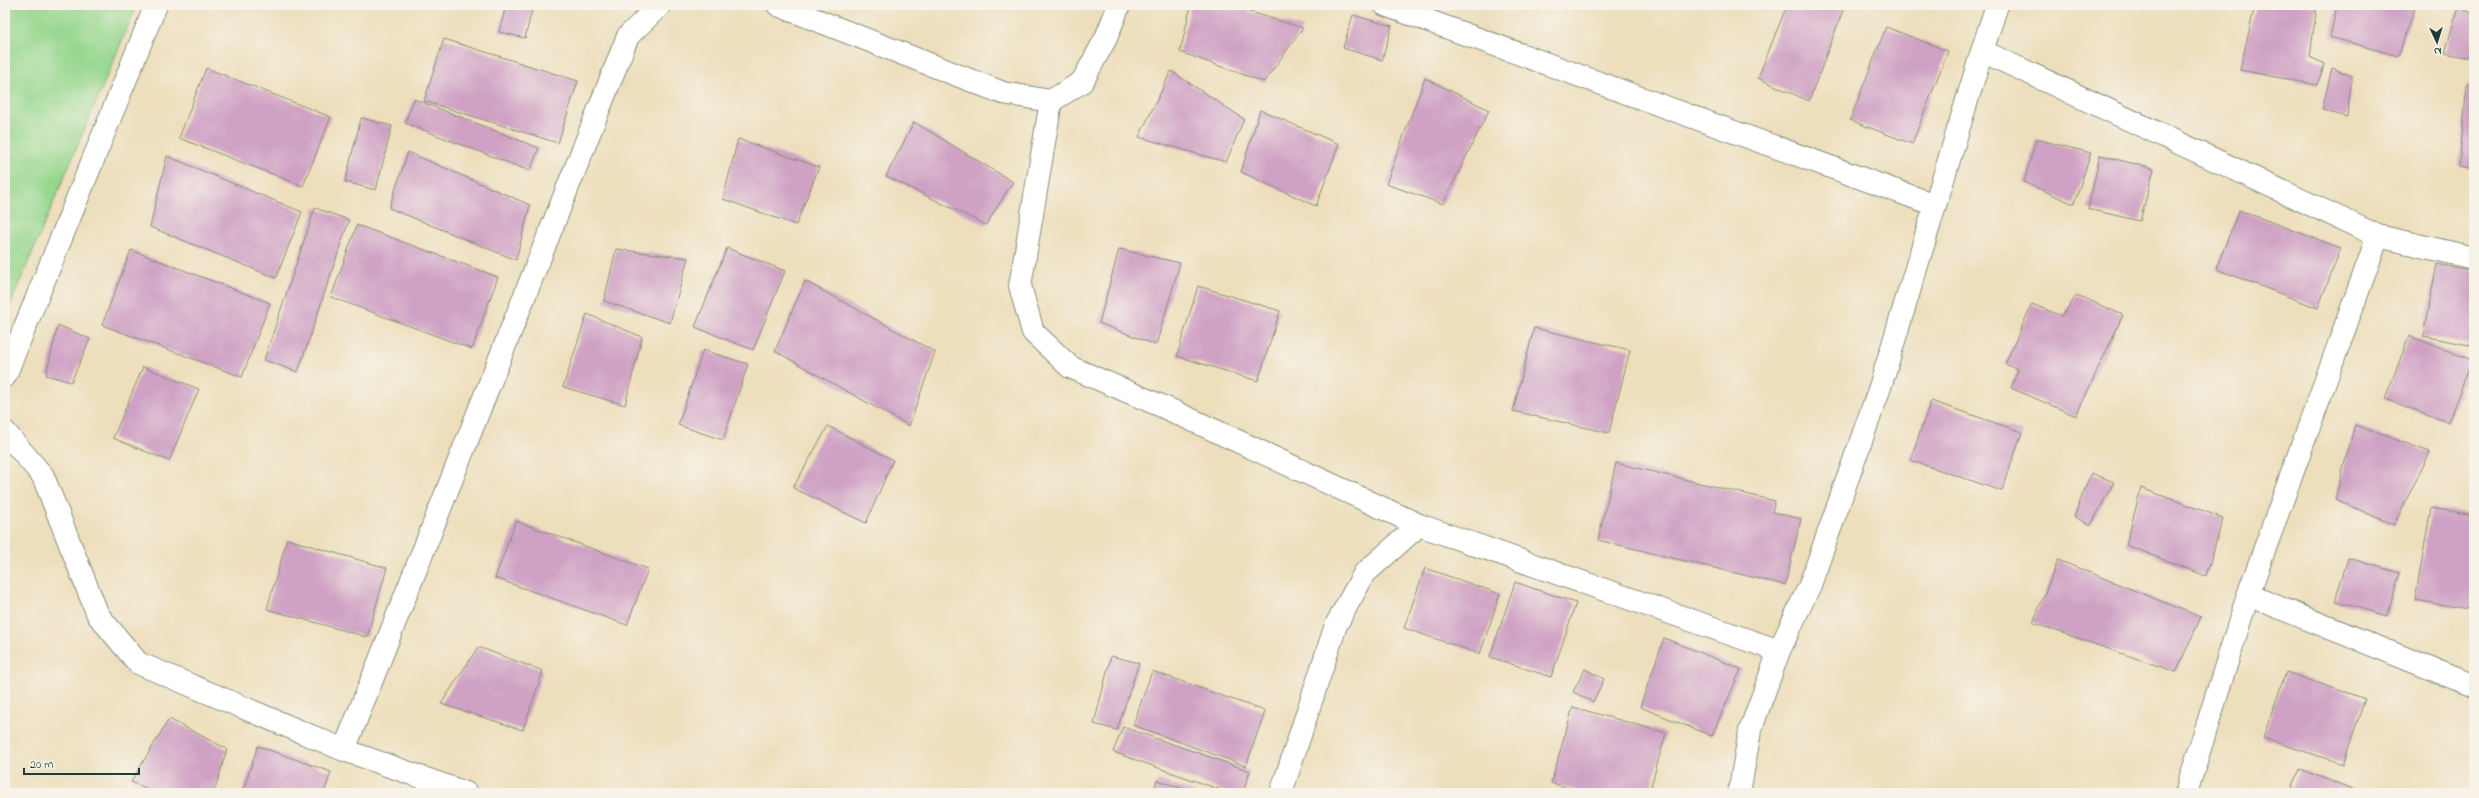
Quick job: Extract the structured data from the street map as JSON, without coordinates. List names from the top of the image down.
{
  "scale_bar": "20 m",
  "north": "bottom"
}
